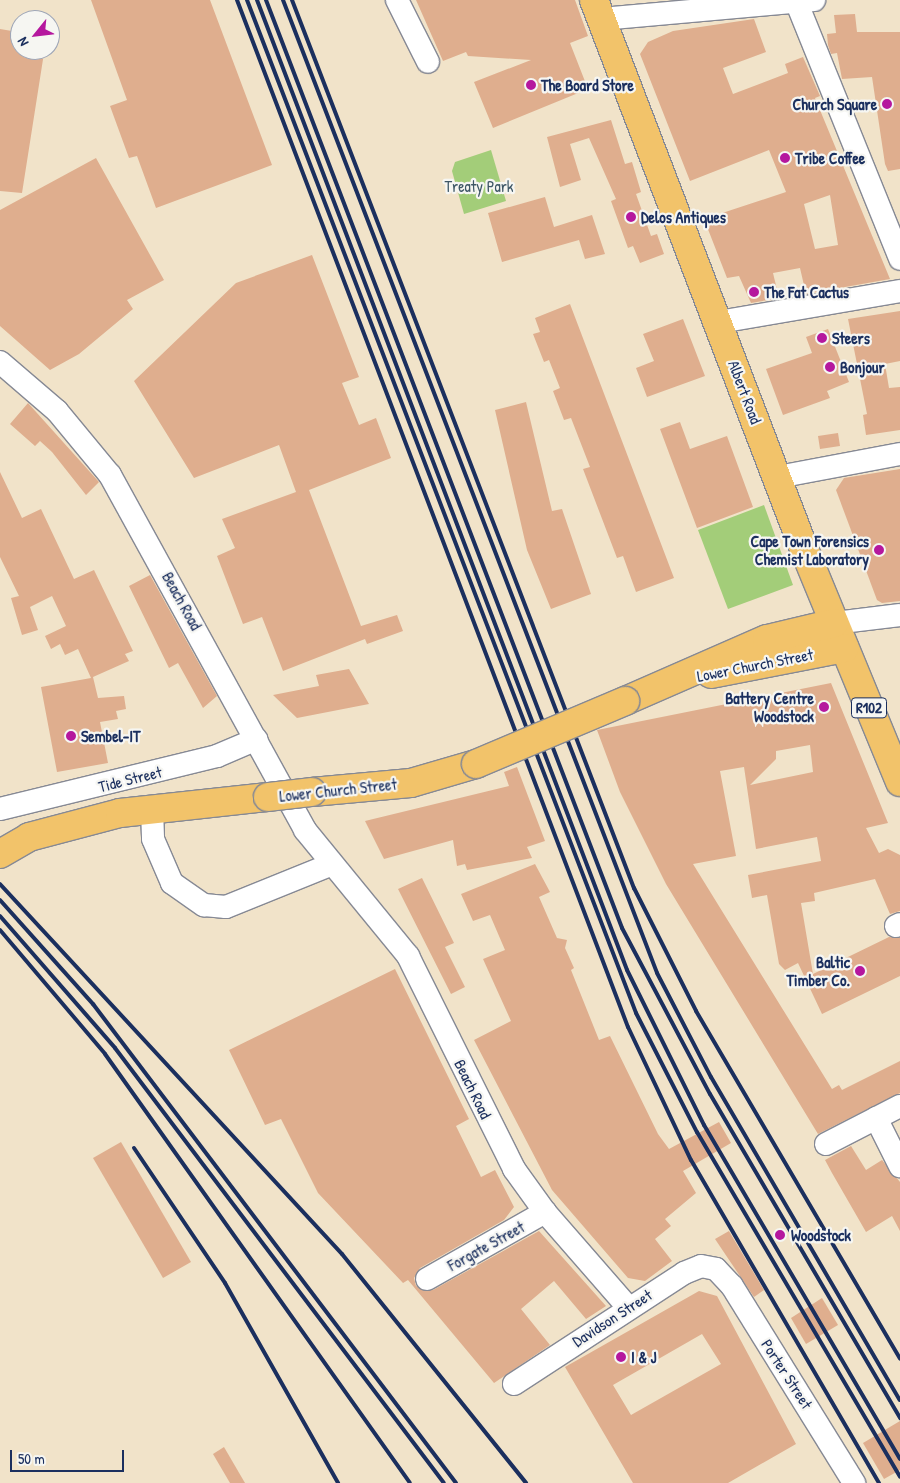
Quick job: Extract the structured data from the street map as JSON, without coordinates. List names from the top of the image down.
{
  "streets": {
    "main road": ["Albert Road", "Lower Church Street", "R102"],
    "street": [
      "Beach Road",
      "Tide Street",
      "Forgate Street",
      "Davidson Street",
      "Porter Street"
    ]
  },
  "crossings": [
    ["Albert Road", "Lower Church Street"],
    ["Beach Road", "Tide Street"],
    ["Beach Road", "Forgate Street"],
    ["Beach Road", "Davidson Street"],
    ["Davidson Street", "Porter Street"]
  ],
  "parks": ["Treaty Park"],
  "places": [
    "The Board Store",
    "Church Square",
    "Tribe Coffee",
    "Delos Antiques",
    "The Fat Cactus",
    "Steers",
    "Bonjour",
    "Cape Town Forensics Chemist Laboratory",
    "Battery Centre Woodstock",
    "Sembel-IT",
    "Baltic Timber Co.",
    "Woodstock",
    "I & J"
  ],
  "scale_bar": "50 m",
  "north": "bottom left"
}
